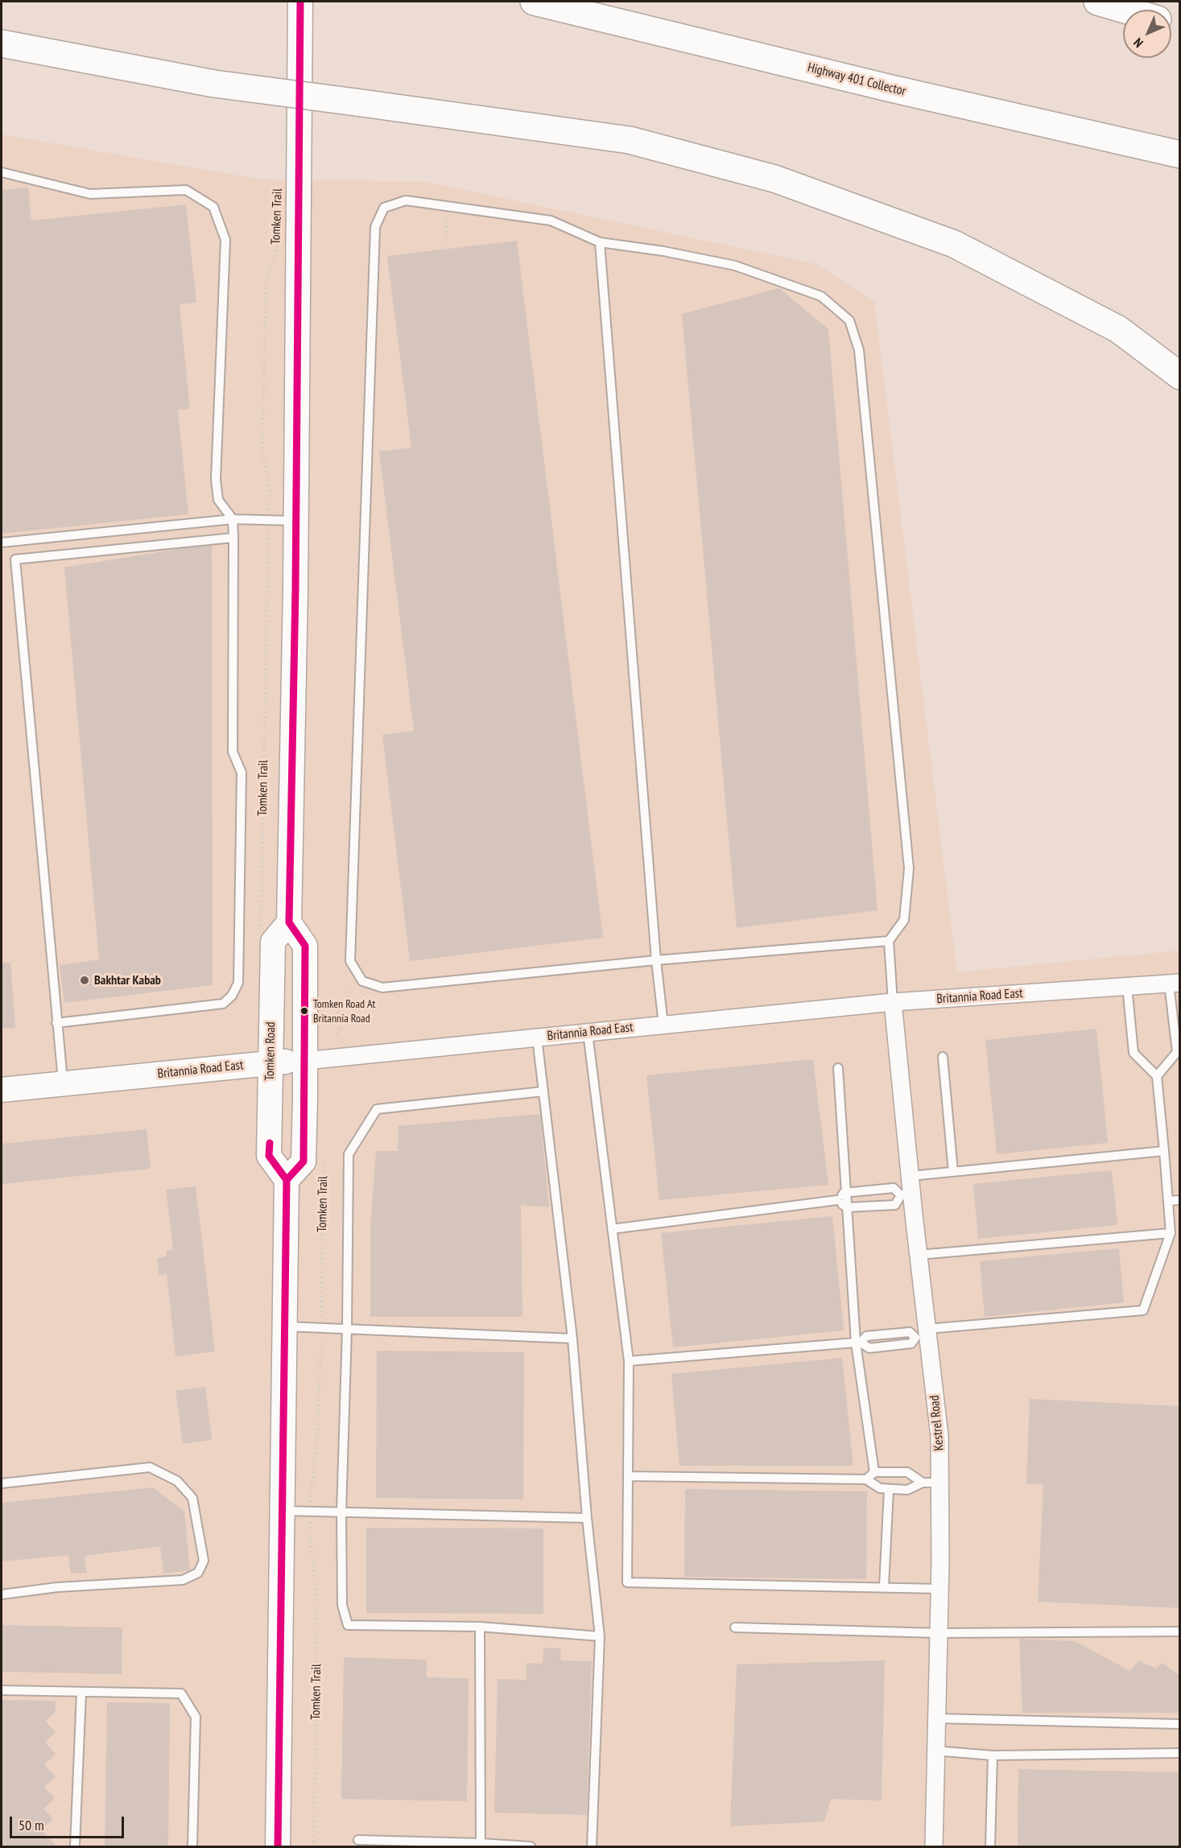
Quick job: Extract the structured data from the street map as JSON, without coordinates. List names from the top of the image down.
{
  "streets": {
    "highway": ["Highway 401 Collector"],
    "main road": ["Britannia Road East", "Tomken Road"],
    "street": ["Kestrel Road"],
    "path": ["Tomken Trail"]
  },
  "crossings": [
    ["Britannia Road East", "Tomken Road"],
    ["Britannia Road East", "Kestrel Road"]
  ],
  "places": ["Bakhtar Kabab", "Tomken Road At Britannia Road"],
  "scale_bar": "50 m",
  "north": "bottom left"
}
